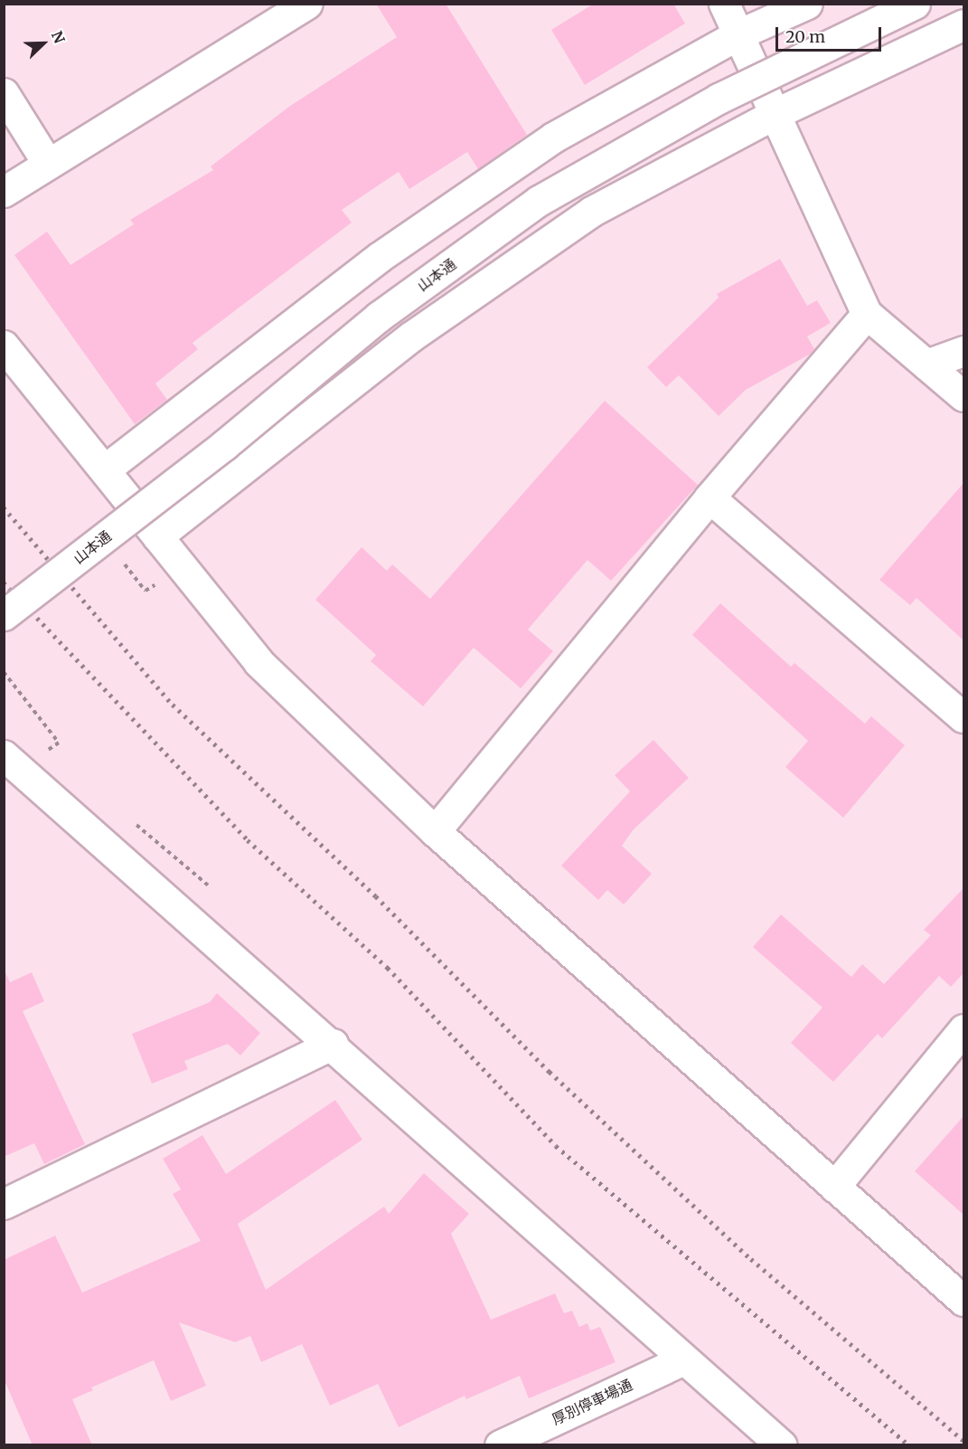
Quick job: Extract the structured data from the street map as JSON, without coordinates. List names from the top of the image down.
{
  "streets": {
    "street": ["山本通", "厚別停車場通"]
  },
  "scale_bar": "20 m",
  "north": "top right"
}
